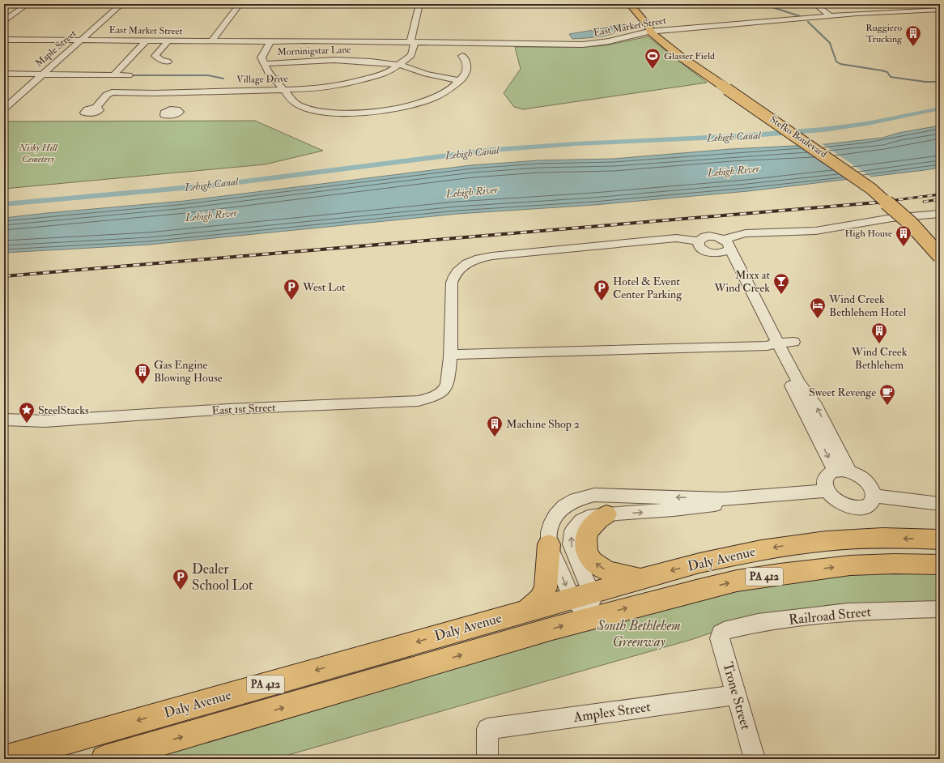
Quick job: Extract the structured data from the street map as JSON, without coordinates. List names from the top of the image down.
{
  "streets": {
    "main road": ["Stefko Boulevard", "Daly Avenue", "PA 412"],
    "street": [
      "East Market Street",
      "Maple Street",
      "Morninigstar Lane",
      "Village Drive",
      "East 1st Street",
      "Railroad Street",
      "Trone Street",
      "Amplex Street"
    ]
  },
  "crossings": [
    ["East Market Street", "Maple Street"],
    ["East Market Street", "Village Drive"],
    ["East Market Street", "Stefko Boulevard"],
    ["Morninigstar Lane", "Village Drive"],
    ["Railroad Street", "Trone Street"],
    ["Trone Street", "Amplex Street"]
  ],
  "water": ["Lehigh Canal", "Lehigh River"],
  "parks": ["Nisky Hill Cemetery", "South Bethlehem Greenway"],
  "places": {
    "building": [
      "Ruggiero Trucking",
      "High House",
      "Wind Creek Bethlehem",
      "Gas Engine Blowing House",
      "Machine Shop 2"
    ],
    "sports": ["Glasser Field"],
    "bar": ["Mixx at Wind Creek"],
    "parking": ["West Lot", "Hotel & Event Center Parking", "Dealer School Lot"],
    "hotel": ["Wind Creek Bethlehem Hotel"],
    "cafe": ["Sweet Revenge"],
    "place": ["SteelStacks"]
  }
}
